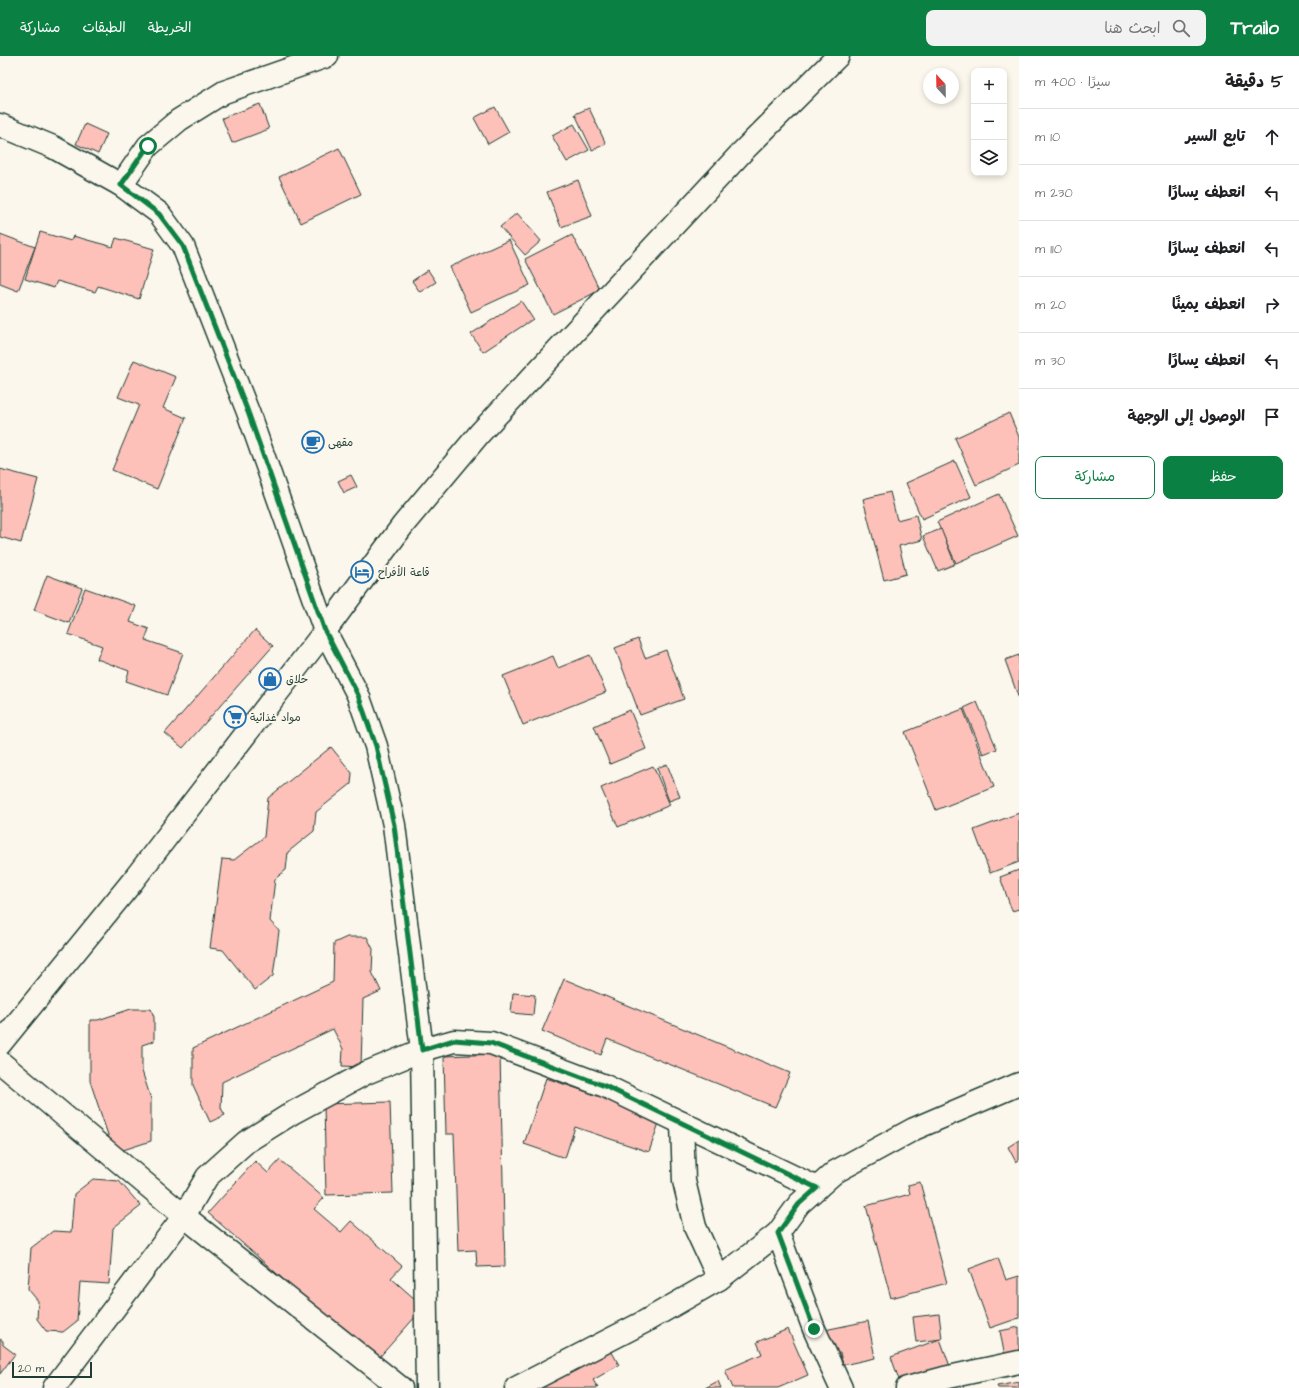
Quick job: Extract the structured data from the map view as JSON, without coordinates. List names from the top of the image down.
{
  "places": {
    "cafe": ["مقهى"],
    "hotel": ["قاعة الأفراح"],
    "shop": ["حلاق"],
    "supermarket": ["مواد غذائية"]
  },
  "scale_bar": "20 m",
  "north": "top",
  "page": {
    "header": "Trailo",
    "search": "ابحث هنا",
    "nav": ["الخريطة", "الطبقات", "مشاركة"],
    "heading": ["5 دقيقة", "سيرًا · 400 m"],
    "map_buttons": ["+", "−"],
    "list": [
      ["تابع السير", "10 m"],
      ["انعطف يسارًا", "230 m"],
      ["انعطف يسارًا", "110 m"],
      ["انعطف يمينًا", "20 m"],
      ["انعطف يسارًا", "30 m"],
      "الوصول إلى الوجهة"
    ],
    "buttons": ["حفظ", "مشاركة"],
    "scale": "20 m"
  }
}
